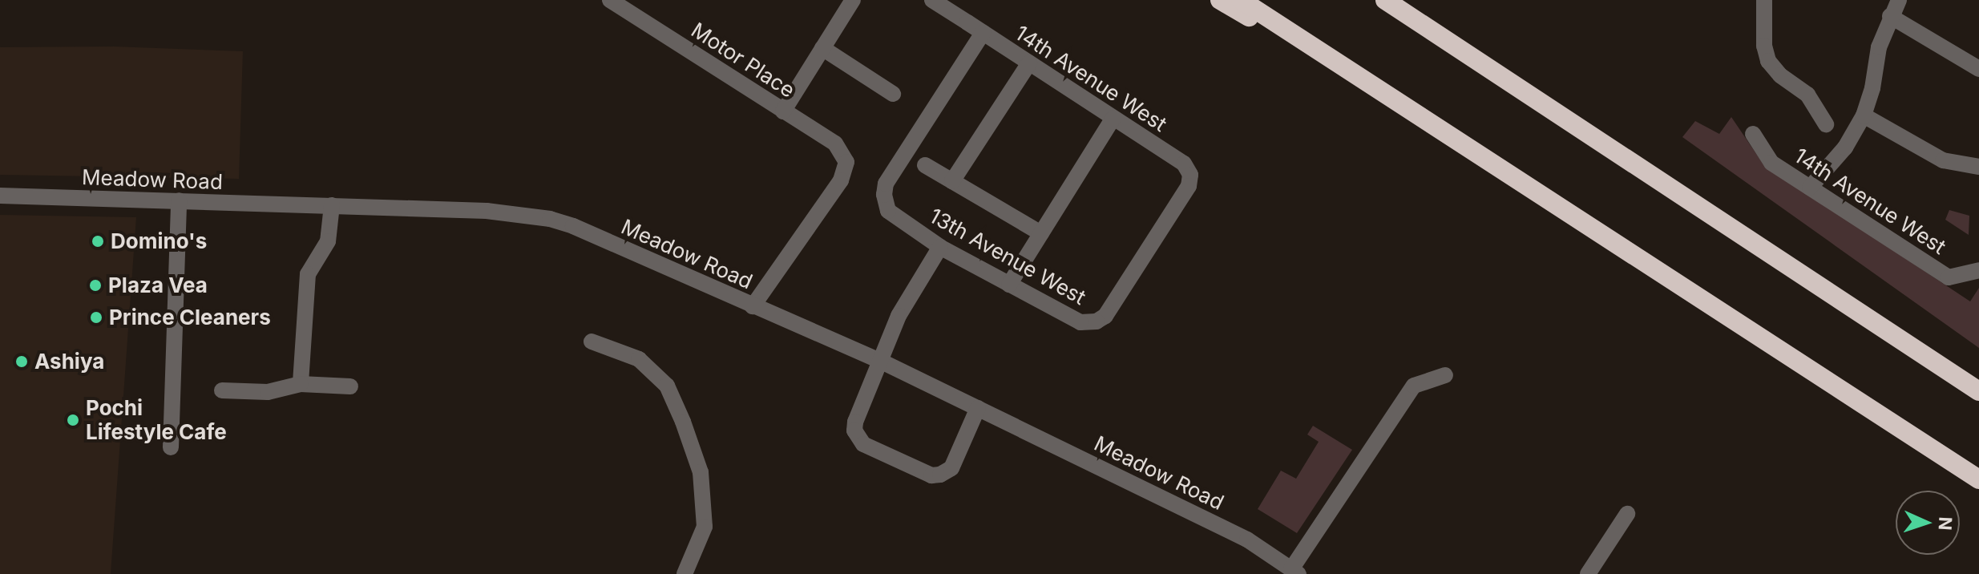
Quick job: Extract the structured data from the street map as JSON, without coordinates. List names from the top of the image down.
{
  "streets": {
    "street": [
      "Motor Place",
      "14th Avenue West",
      "Meadow Road",
      "13th Avenue West"
    ]
  },
  "crossings": [
    ["Motor Place", "Meadow Road"],
    ["14th Avenue West", "13th Avenue West"]
  ],
  "places": [
    "Domino's",
    "Plaza Vea",
    "Prince Cleaners",
    "Ashiya",
    "Pochi Lifestyle Cafe"
  ],
  "north": "right"
}
